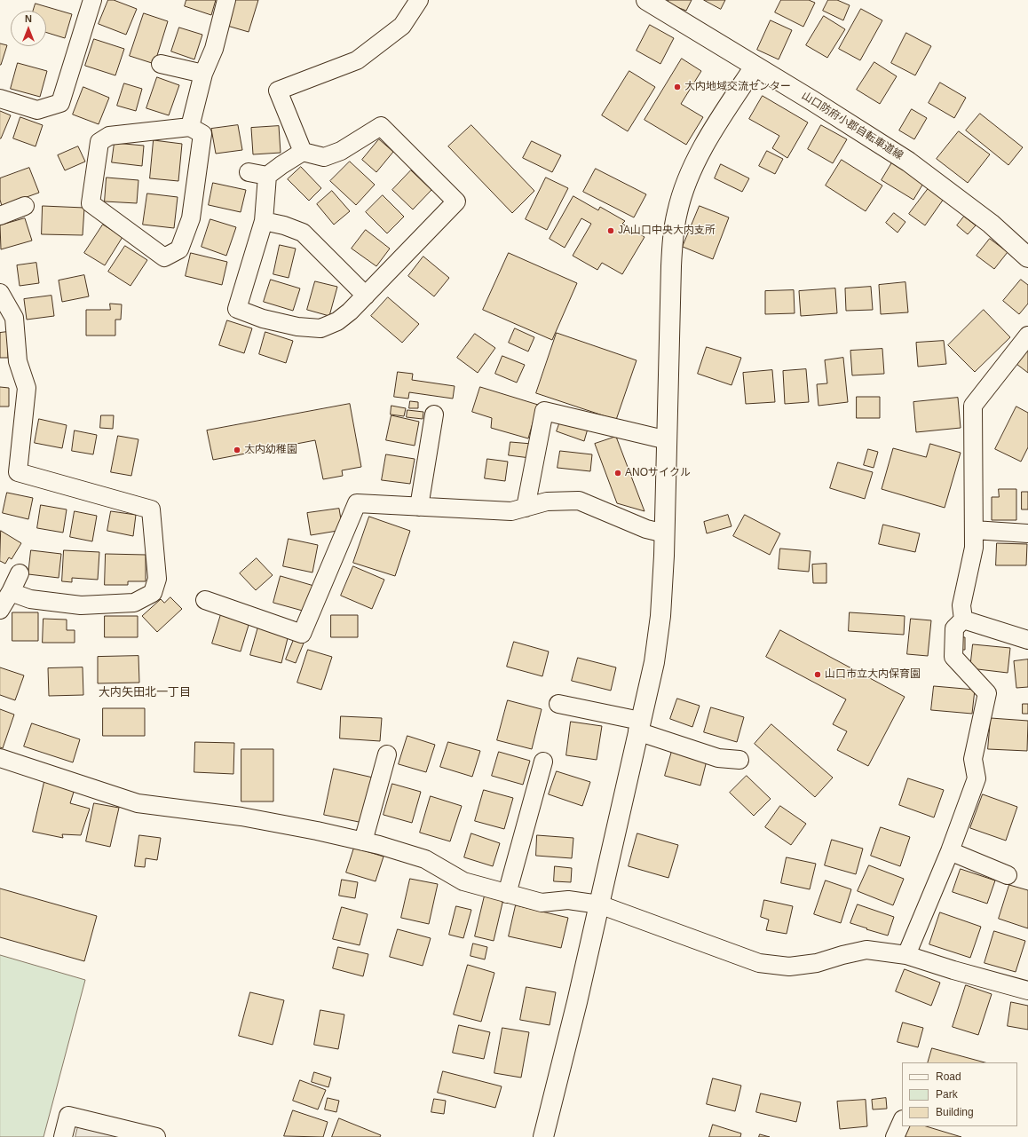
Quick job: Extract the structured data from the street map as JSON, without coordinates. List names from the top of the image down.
{
  "streets": {
    "street": ["山口防府小郡自転車道線"]
  },
  "districts": ["大内矢田北一丁目"],
  "places": [
    "大内地域交流センター",
    "JA山口中央大内支所",
    "大内幼稚園",
    "ANOサイクル",
    "山口市立大内保育園"
  ],
  "legend": ["Road", "Park", "Building"],
  "north": "top"
}
